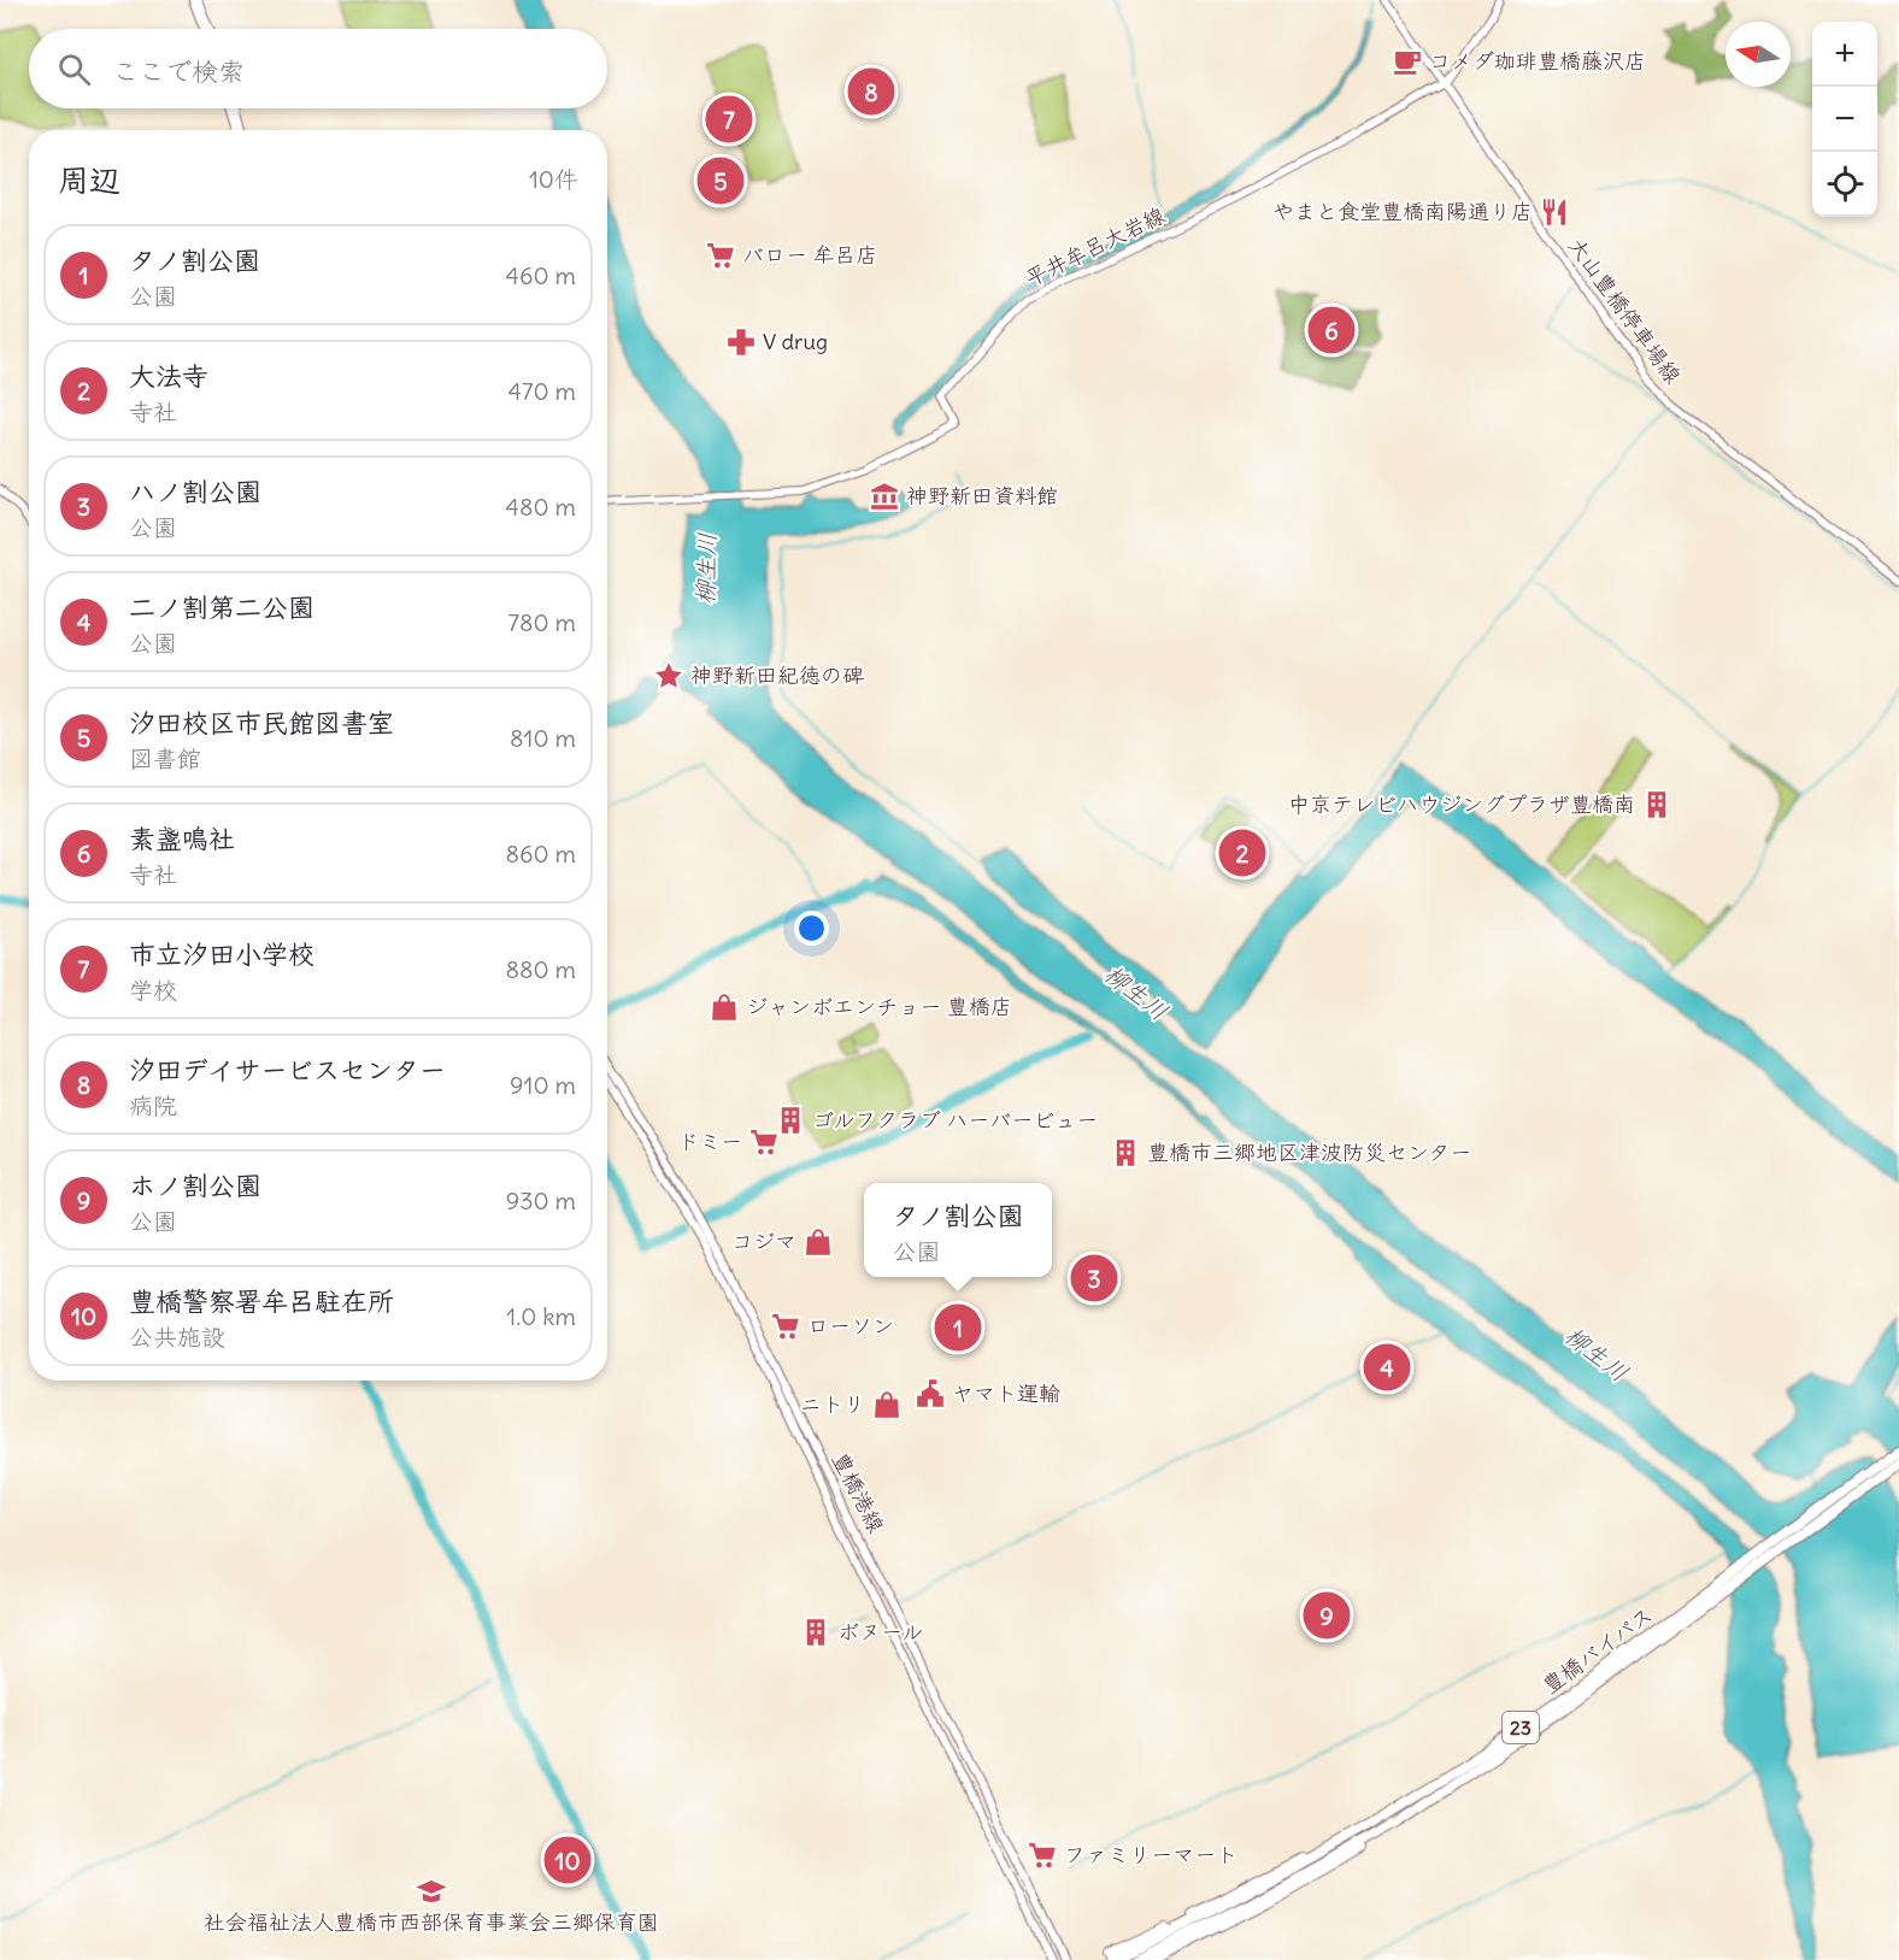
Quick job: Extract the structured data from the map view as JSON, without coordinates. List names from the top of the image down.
{
  "streets": {
    "highway": ["豊橋バイパス", "23"],
    "main road": ["平井牟呂大岩線", "大山豊橋停車場線", "豊橋港線"]
  },
  "crossings": [
    ["平井牟呂大岩線", "大山豊橋停車場線"],
    ["豊橋バイパス", "23"]
  ],
  "water": ["柳生川"],
  "places": {
    "cafe": ["コメダ珈琲豊橋藤沢店"],
    "restaurant": ["やまと食堂豊橋南陽通り店"],
    "supermarket": [
      "バロー 牟呂店",
      "ドミー",
      "ローソン",
      "ファミリーマート"
    ],
    "pharmacy": ["V drug"],
    "museum": ["神野新田資料館"],
    "place": ["神野新田紀徳の碑"],
    "building": [
      "中京テレビハウジングプラザ豊橋南",
      "ゴルフクラブ ハーバービュー",
      "豊橋市三郷地区津波防災センター",
      "ボヌール"
    ],
    "shop": ["ジャンボエンチョー 豊橋店", "コジマ", "ニトリ"],
    "public building": ["ヤマト運輸"],
    "school or university": ["社会福祉法人豊橋市西部保育事業会三郷保育園"]
  },
  "north": "left",
  "page": {
    "map_buttons": ["+", "−"],
    "search": "ここで検索",
    "pins": [
      "8",
      "7",
      "5",
      "6",
      "2",
      "3",
      "1",
      "4",
      "9",
      "10"
    ],
    "heading": ["周辺", "10件"],
    "list": [
      {
        "mark": "1",
        "name": "タノ割公園",
        "note": "公園",
        "value": "460 m"
      },
      {
        "mark": "2",
        "name": "大法寺",
        "note": "寺社",
        "value": "470 m"
      },
      {
        "mark": "3",
        "name": "ハノ割公園",
        "note": "公園",
        "value": "480 m"
      },
      {
        "mark": "4",
        "name": "二ノ割第二公園",
        "note": "公園",
        "value": "780 m"
      },
      {
        "mark": "5",
        "name": "汐田校区市民館図書室",
        "note": "図書館",
        "value": "810 m"
      },
      {
        "mark": "6",
        "name": "素盞鳴社",
        "note": "寺社",
        "value": "860 m"
      },
      {
        "mark": "7",
        "name": "市立汐田小学校",
        "note": "学校",
        "value": "880 m"
      },
      {
        "mark": "8",
        "name": "汐田デイサービスセンター",
        "note": "病院",
        "value": "910 m"
      },
      {
        "mark": "9",
        "name": "ホノ割公園",
        "note": "公園",
        "value": "930 m"
      },
      {
        "mark": "10",
        "name": "豊橋警察署牟呂駐在所",
        "note": "公共施設",
        "value": "1.0 km"
      }
    ],
    "popup": ["タノ割公園", "公園"]
  }
}
